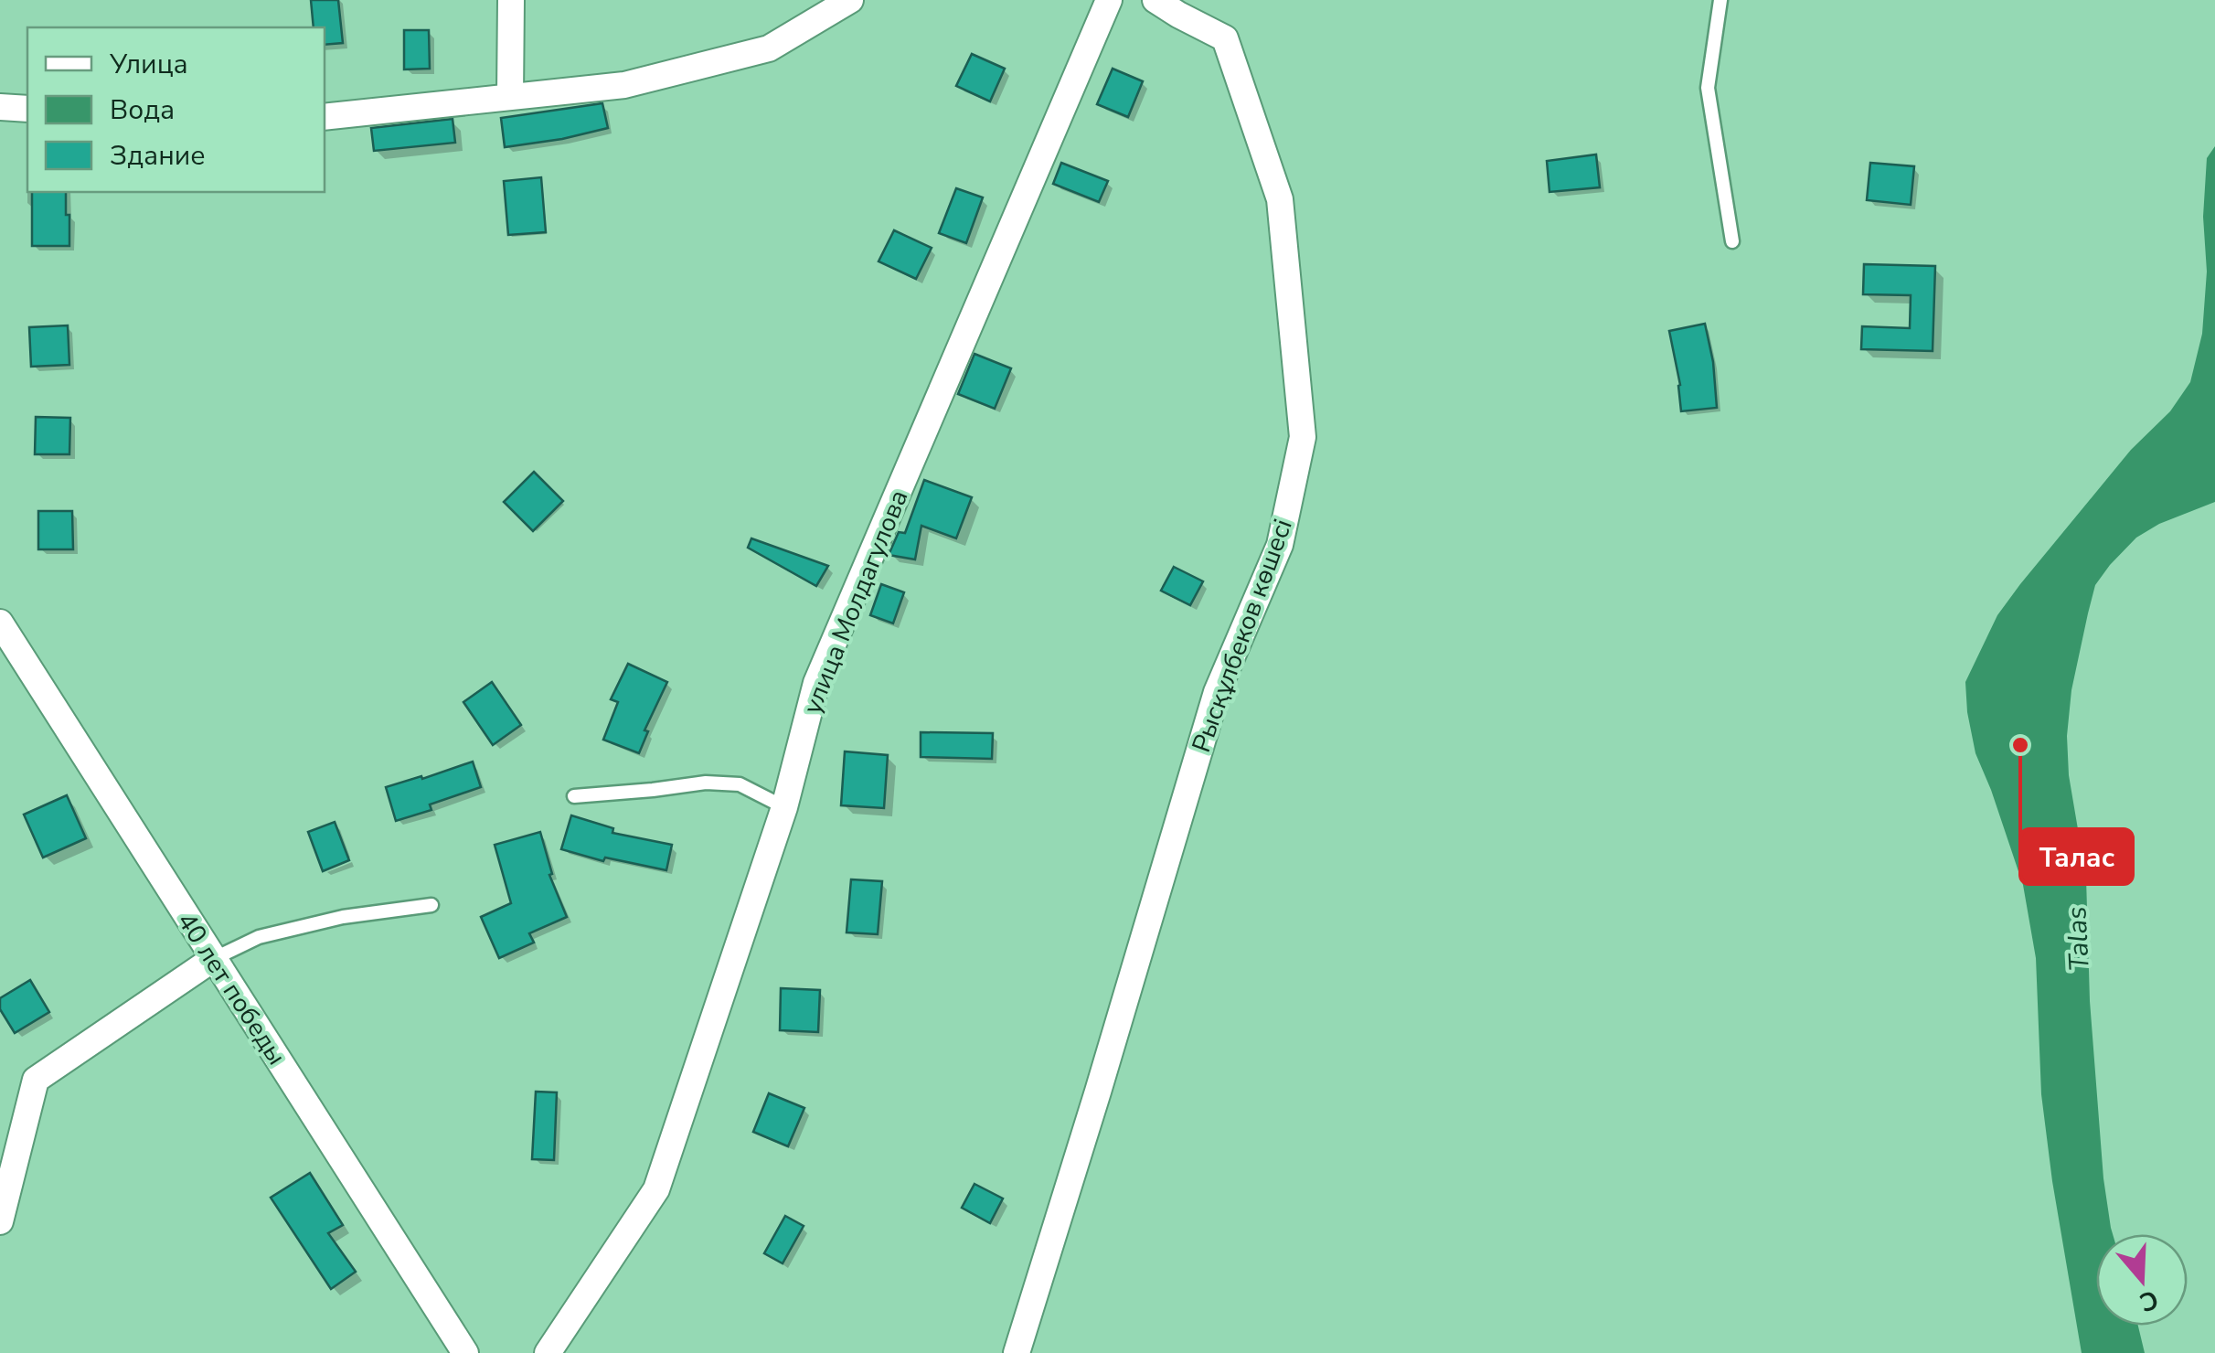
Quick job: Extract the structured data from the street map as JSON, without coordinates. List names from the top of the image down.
{
  "streets": {
    "street": ["улица Молдагулова", "Рысқұлбеков көшесі", "40 лет победы"]
  },
  "water": ["Talas"],
  "places": ["Талас"],
  "legend": ["Улица", "Вода", "Здание"],
  "north": "bottom"
}
